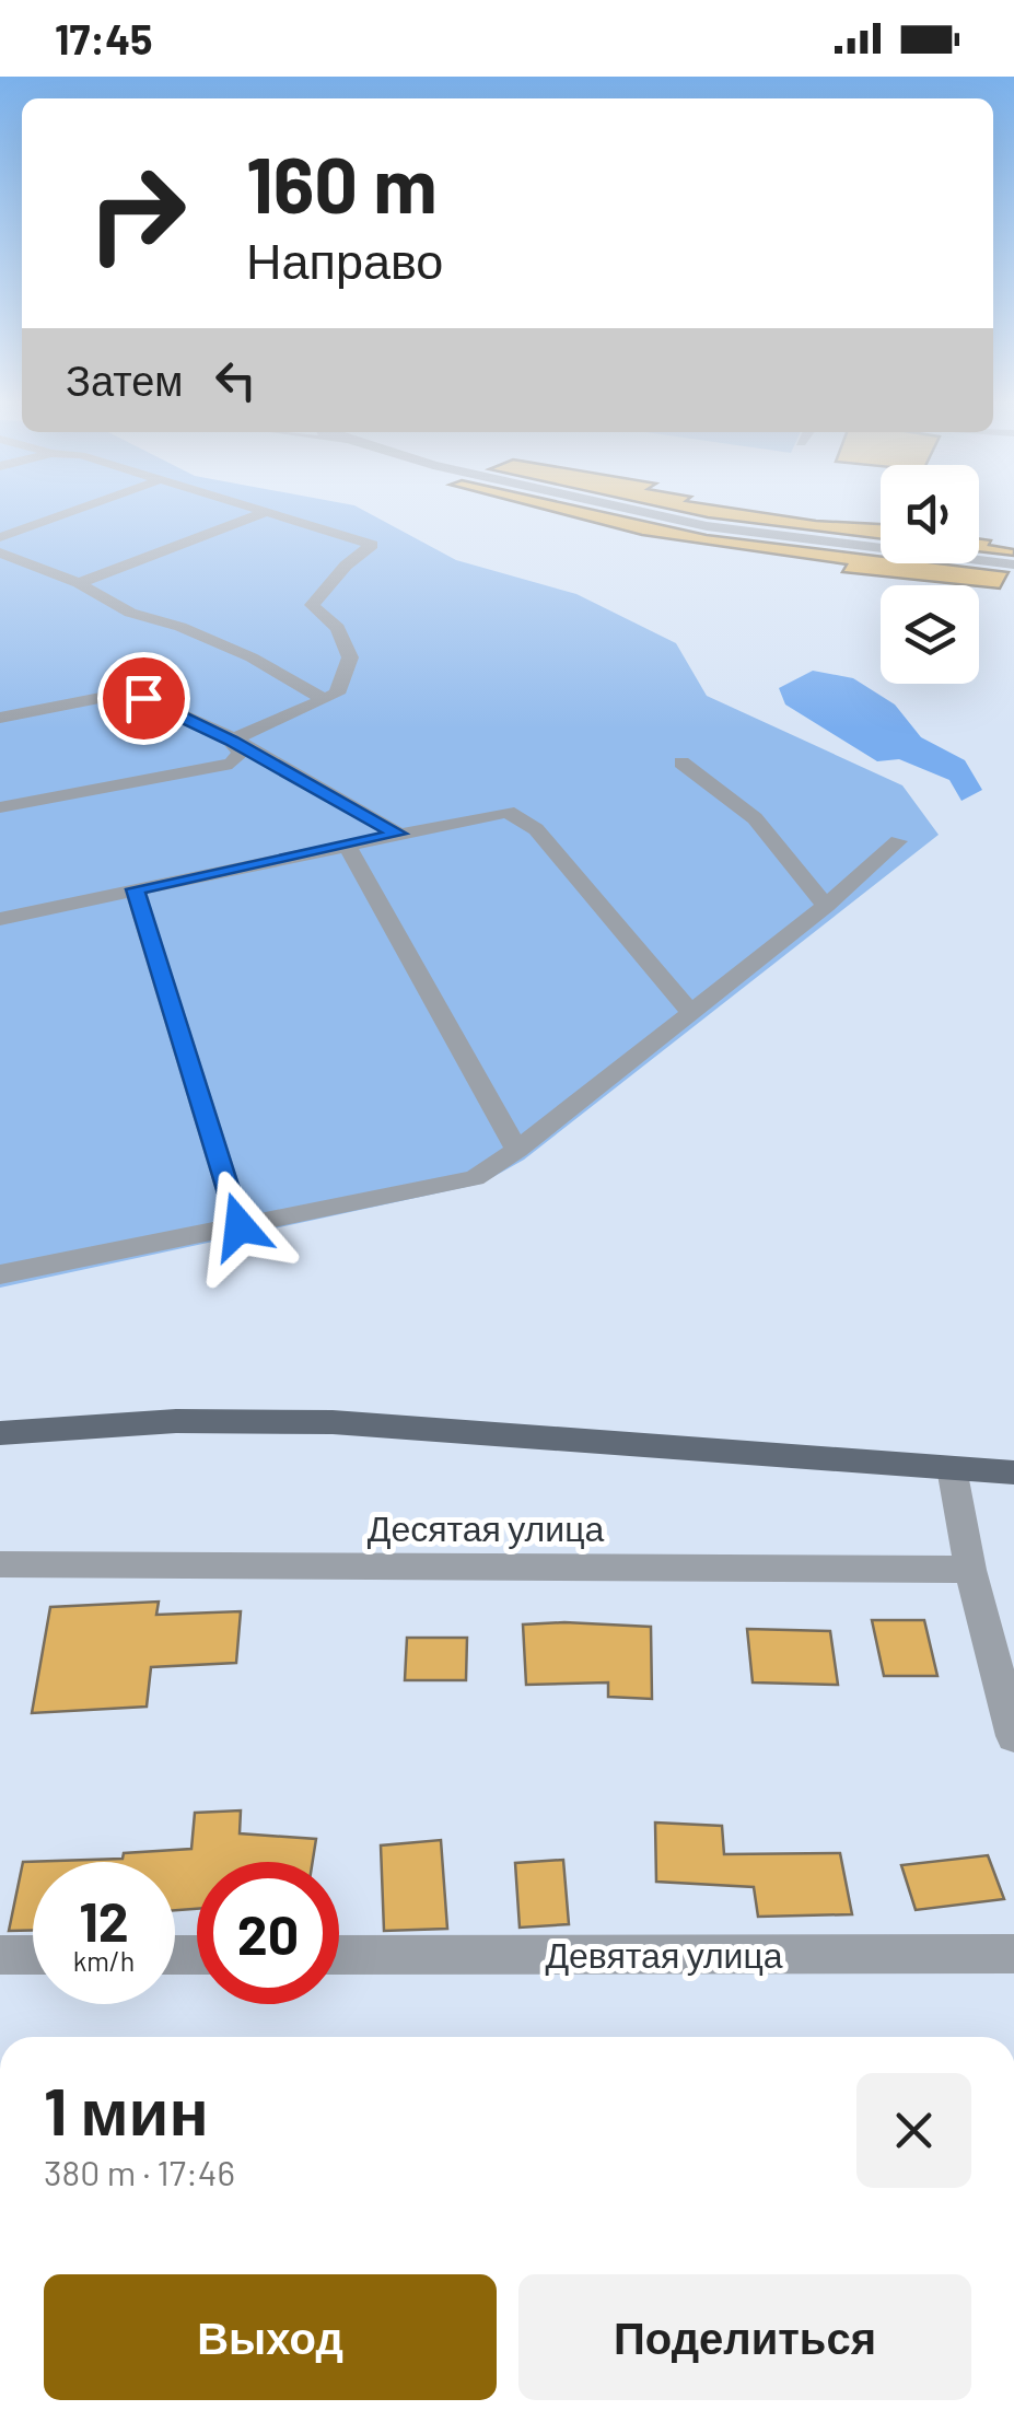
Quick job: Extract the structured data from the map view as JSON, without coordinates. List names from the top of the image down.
{
  "streets": {
    "street": ["Десятая улица", "Девятая улица"]
  },
  "page": {
    "status": "17:45",
    "turn": ["160 m", "Направо"],
    "then": "Затем",
    "speed": "12 km/h",
    "limit": "20",
    "heading": ["1 мин", "380 m · 17:46"],
    "buttons": ["Выход", "Поделиться"]
  }
}
